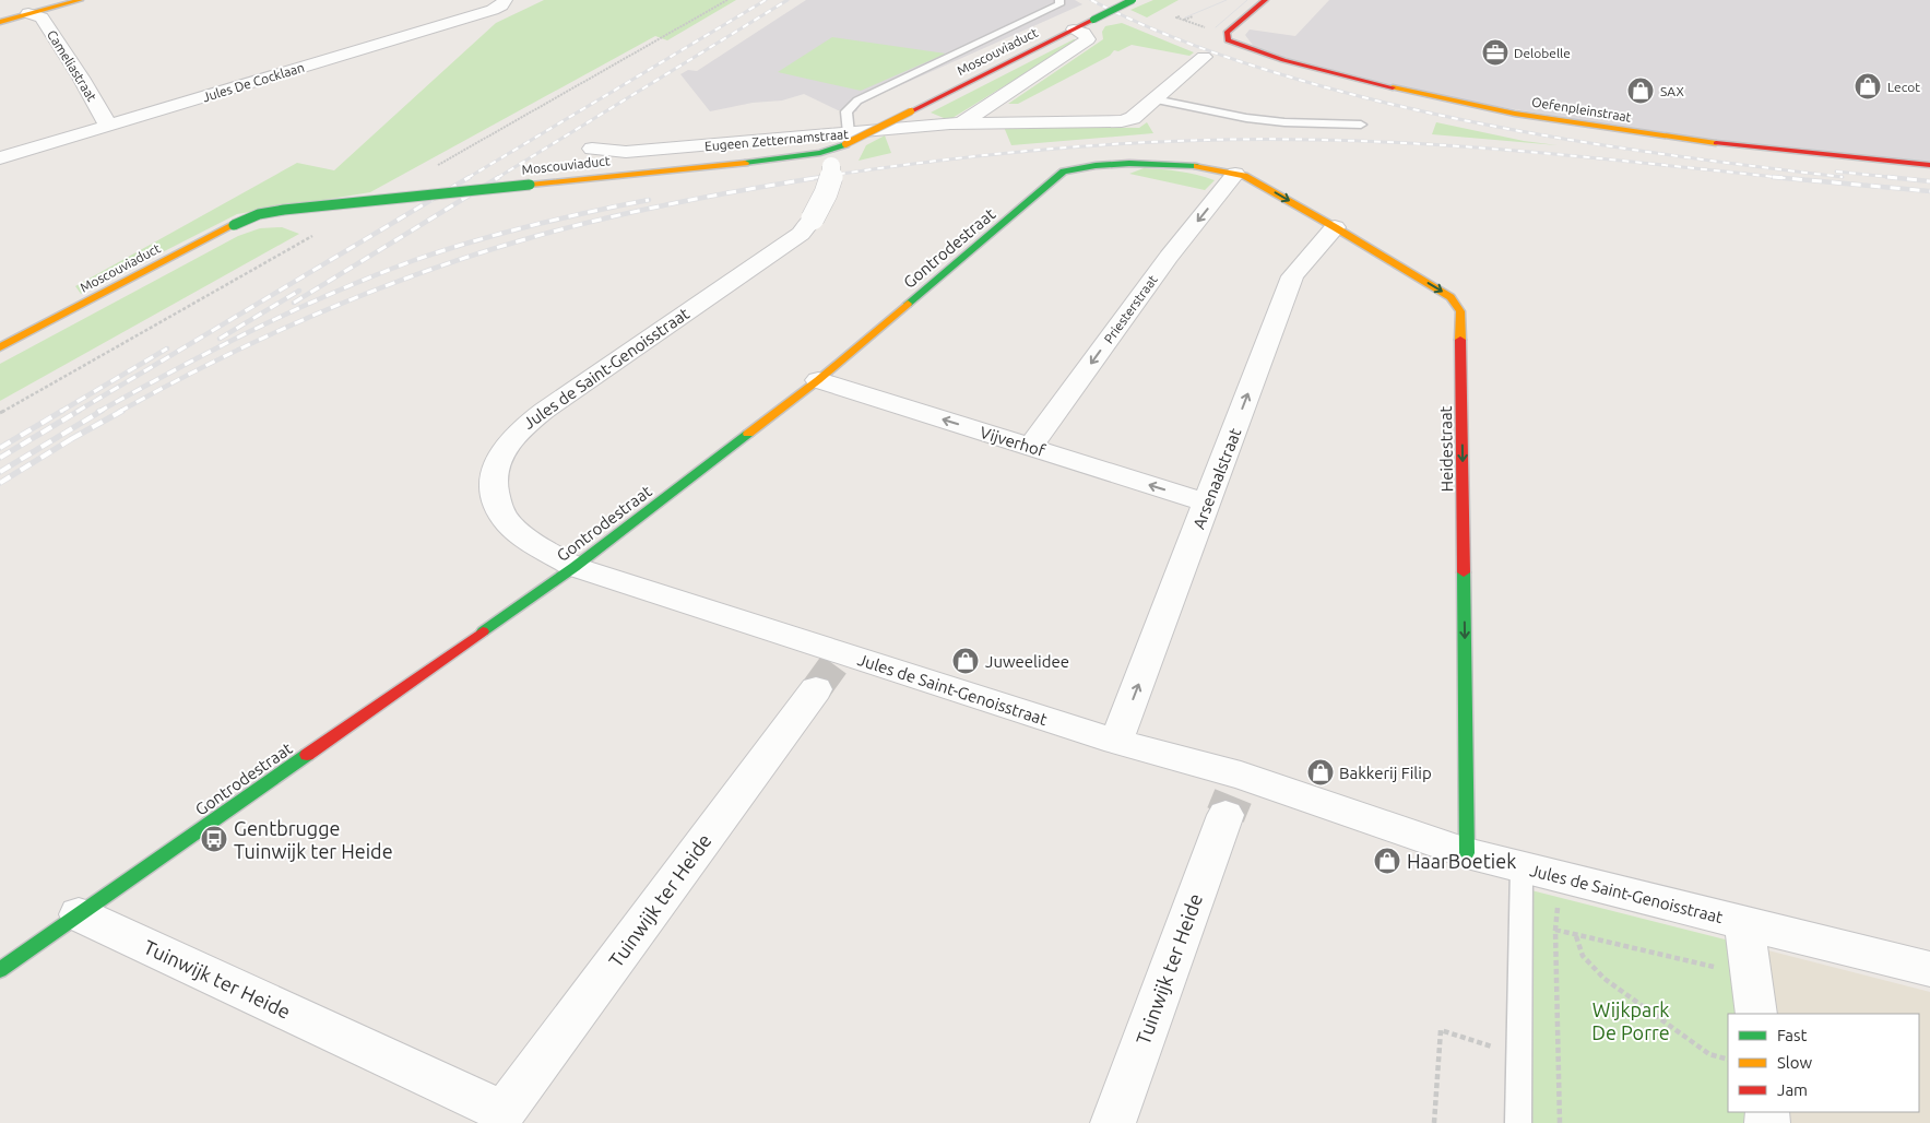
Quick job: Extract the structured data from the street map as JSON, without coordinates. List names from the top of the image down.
{
  "streets": {
    "street": [
      "Moscouviaduct",
      "Cameliastraat",
      "Jules De Cocklaan",
      "Oefenpleinstraat",
      "Eugeen Zetternamstraat",
      "Gontrodestraat",
      "Priesterstraat",
      "Jules de Saint-Genoisstraat",
      "Vijverhof",
      "Heidestraat",
      "Arsenaalstraat",
      "Tuinwijk ter Heide"
    ]
  },
  "crossings": [
    ["Moscouviaduct", "Eugeen Zetternamstraat"],
    ["Moscouviaduct", "Jules de Saint-Genoisstraat"],
    ["Cameliastraat", "Jules De Cocklaan"],
    ["Gontrodestraat", "Priesterstraat"],
    ["Gontrodestraat", "Jules de Saint-Genoisstraat"],
    ["Gontrodestraat", "Vijverhof"],
    ["Gontrodestraat", "Heidestraat"],
    ["Gontrodestraat", "Tuinwijk ter Heide"],
    ["Priesterstraat", "Vijverhof"],
    ["Priesterstraat", "Heidestraat"],
    ["Jules de Saint-Genoisstraat", "Heidestraat"],
    ["Jules de Saint-Genoisstraat", "Arsenaalstraat"],
    ["Jules de Saint-Genoisstraat", "Tuinwijk ter Heide"],
    ["Vijverhof", "Arsenaalstraat"],
    ["Heidestraat", "Arsenaalstraat"]
  ],
  "one_way": [
    "Priesterstraat",
    "Vijverhof",
    "Heidestraat",
    "Arsenaalstraat"
  ],
  "parks": ["Wijkpark De Porre"],
  "places": {
    "office": ["Delobelle"],
    "shop": [
      "Lecot",
      "SAX",
      "Juweelidee",
      "Bakkerij Filip",
      "HaarBoetiek"
    ],
    "bus stop": ["Gentbrugge Tuinwijk ter Heide"]
  },
  "legend": ["Fast", "Slow", "Jam"]
}
